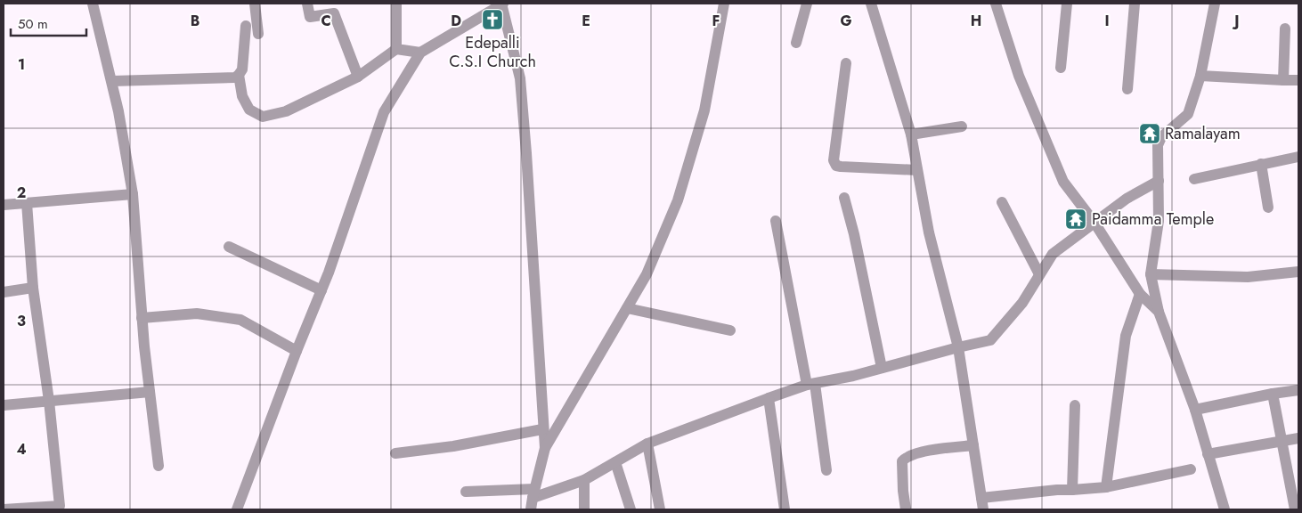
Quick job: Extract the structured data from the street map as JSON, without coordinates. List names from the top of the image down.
{
  "places": {
    "church": ["Edepalli C.S.I Church"],
    "temple": ["Ramalayam", "Paidamma Temple"]
  },
  "scale_bar": "50 m",
  "grid": {
    "columns": [
      "B",
      "C",
      "D",
      "E",
      "F",
      "G",
      "H",
      "I",
      "J"
    ],
    "rows": [
      "1",
      "2",
      "3",
      "4"
    ]
  }
}
